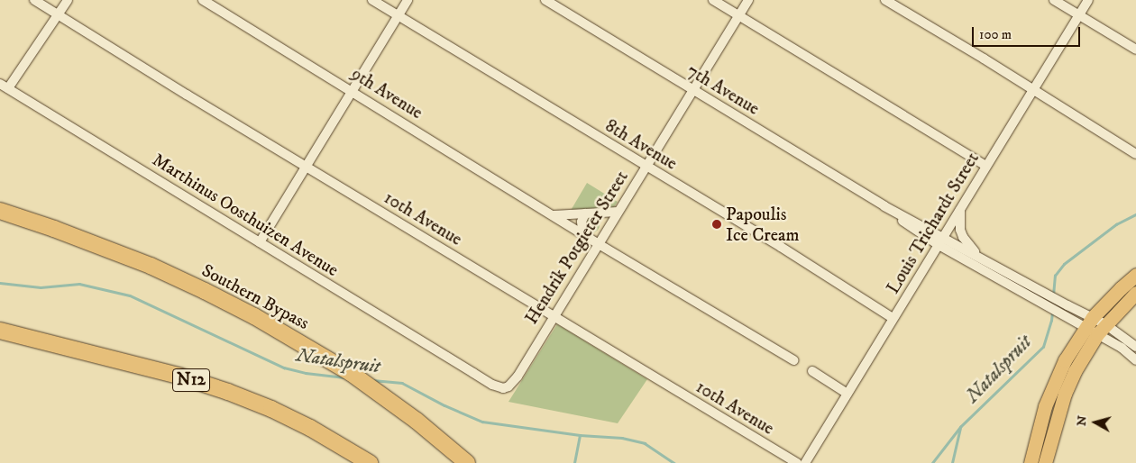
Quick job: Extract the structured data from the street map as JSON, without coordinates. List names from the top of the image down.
{
  "streets": {
    "highway": ["Southern Bypass", "N12"],
    "street": [
      "7th Avenue",
      "9th Avenue",
      "8th Avenue",
      "Marthinus Oosthuizen Avenue",
      "10th Avenue",
      "Louis Trichardt Street",
      "Hendrik Potgieter Street"
    ]
  },
  "crossings": [
    ["7th Avenue", "Louis Trichardt Street"],
    ["7th Avenue", "Hendrik Potgieter Street"],
    ["9th Avenue", "Hendrik Potgieter Street"],
    ["8th Avenue", "Louis Trichardt Street"],
    ["8th Avenue", "Hendrik Potgieter Street"],
    ["Marthinus Oosthuizen Avenue", "Hendrik Potgieter Street"],
    ["10th Avenue", "Hendrik Potgieter Street"]
  ],
  "water": ["Natalspruit"],
  "places": ["Papoulis Ice Cream"],
  "scale_bar": "100 m",
  "north": "left"
}
